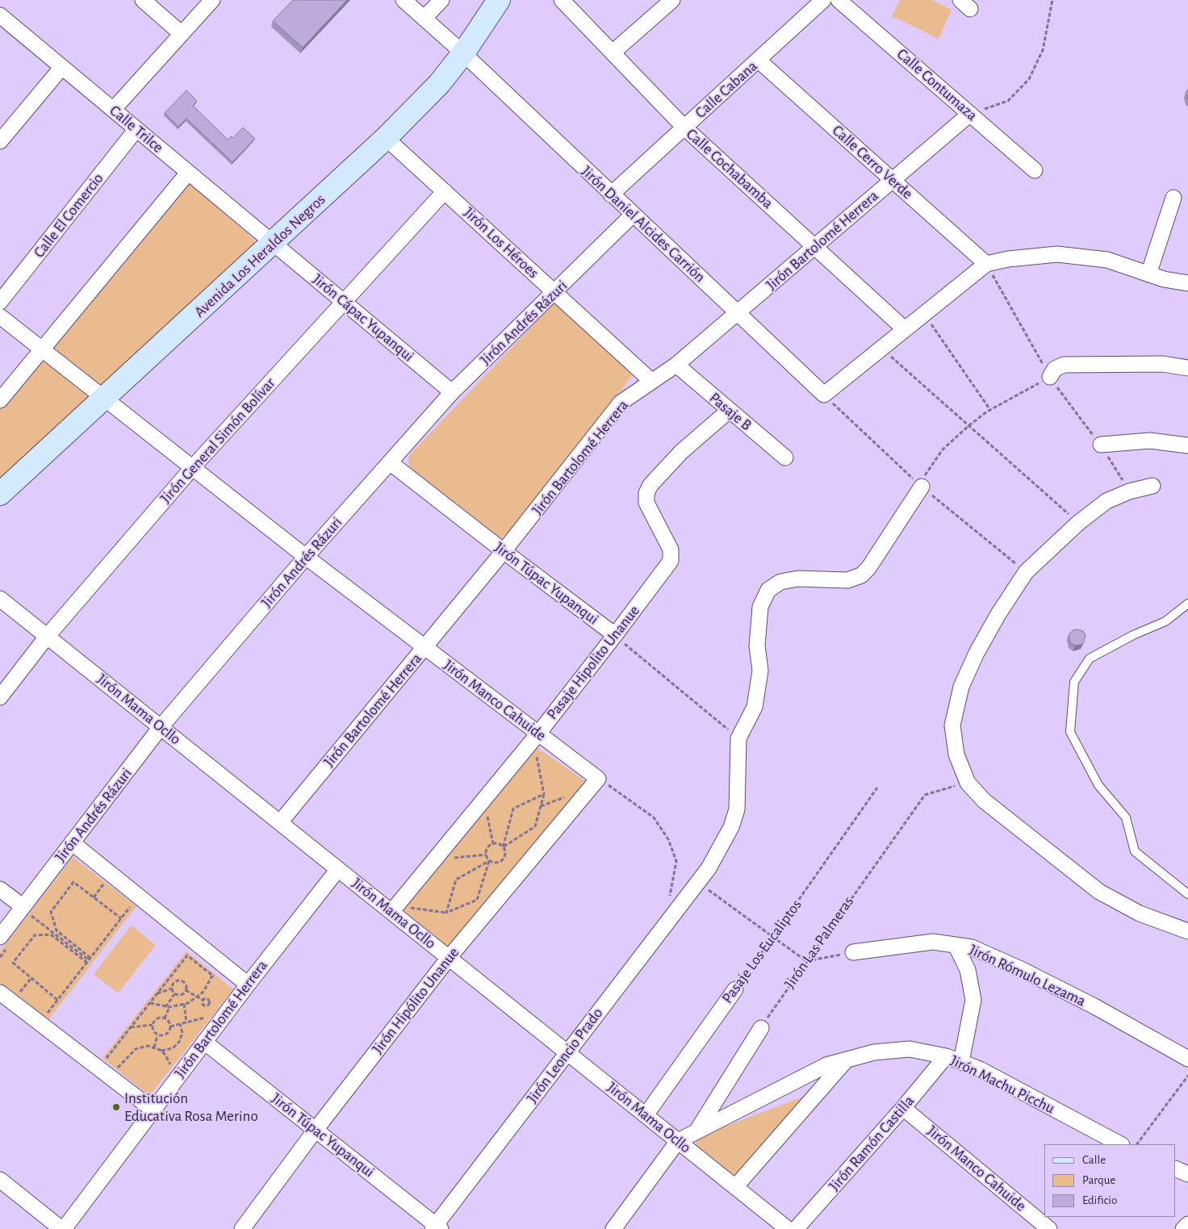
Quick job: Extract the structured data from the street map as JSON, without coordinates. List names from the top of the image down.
{
  "streets": {
    "street": [
      "Calle Contumaza",
      "Calle Cabana",
      "Calle Trilce",
      "Calle Cerro Verde",
      "Calle Cochabamba",
      "Calle El Comercio",
      "Jirón Daniel Alcides Carrión",
      "Jirón Bartolomé Herrera",
      "Jirón Los Héroes",
      "Avenida Los Heraldos Negros",
      "Jirón Cápac Yupanqui",
      "Jirón Andrés Rázuri",
      "Pasaje B",
      "Jirón General Simón Bolívar",
      "Jirón Túpac Yupanqui",
      "Pasaje Hipolito Unanue",
      "Jirón Manco Cahuide",
      "Jirón Mama Ocllo",
      "Pasaje Los Eucaliptos",
      "Jirón Rómulo Lezama",
      "Jirón Hipólito Unanue",
      "Jirón Leoncio Prado",
      "Jirón Machu Picchu",
      "Jirón Ramón Castilla"
    ],
    "path": ["Jirón Las Palmeras"]
  },
  "crossings": [
    ["Calle Contumaza", "Jirón Bartolomé Herrera"],
    ["Calle Cabana", "Calle Cerro Verde"],
    ["Calle Cabana", "Calle Cochabamba"],
    ["Calle Cabana", "Jirón Daniel Alcides Carrión"],
    ["Calle Trilce", "Calle El Comercio"],
    ["Calle Trilce", "Avenida Los Heraldos Negros"],
    ["Calle Trilce", "Jirón Cápac Yupanqui"],
    ["Calle Cerro Verde", "Jirón Bartolomé Herrera"],
    ["Calle Cochabamba", "Jirón Bartolomé Herrera"],
    ["Jirón Daniel Alcides Carrión", "Jirón Bartolomé Herrera"],
    ["Jirón Daniel Alcides Carrión", "Avenida Los Heraldos Negros"],
    ["Jirón Daniel Alcides Carrión", "Jirón Andrés Rázuri"],
    ["Jirón Bartolomé Herrera", "Jirón Los Héroes"],
    ["Jirón Bartolomé Herrera", "Pasaje B"],
    ["Jirón Bartolomé Herrera", "Jirón Túpac Yupanqui"],
    ["Jirón Bartolomé Herrera", "Jirón Manco Cahuide"],
    ["Jirón Bartolomé Herrera", "Jirón Mama Ocllo"],
    ["Jirón Los Héroes", "Avenida Los Heraldos Negros"],
    ["Jirón Los Héroes", "Jirón Andrés Rázuri"],
    ["Jirón Los Héroes", "Jirón General Simón Bolívar"],
    ["Avenida Los Heraldos Negros", "Jirón Cápac Yupanqui"],
    ["Avenida Los Heraldos Negros", "Jirón Manco Cahuide"],
    ["Jirón Cápac Yupanqui", "Jirón Andrés Rázuri"],
    ["Jirón Cápac Yupanqui", "Jirón General Simón Bolívar"],
    ["Jirón Andrés Rázuri", "Jirón Túpac Yupanqui"],
    ["Jirón Andrés Rázuri", "Jirón Manco Cahuide"],
    ["Jirón Andrés Rázuri", "Jirón Mama Ocllo"],
    ["Pasaje B", "Pasaje Hipolito Unanue"],
    ["Jirón General Simón Bolívar", "Jirón Manco Cahuide"],
    ["Jirón General Simón Bolívar", "Jirón Mama Ocllo"],
    ["Jirón Túpac Yupanqui", "Pasaje Hipolito Unanue"],
    ["Jirón Túpac Yupanqui", "Jirón Hipólito Unanue"],
    ["Jirón Túpac Yupanqui", "Jirón Leoncio Prado"],
    ["Pasaje Hipolito Unanue", "Jirón Manco Cahuide"],
    ["Pasaje Hipolito Unanue", "Jirón Mama Ocllo"],
    ["Jirón Manco Cahuide", "Jirón Hipólito Unanue"],
    ["Jirón Manco Cahuide", "Jirón Ramón Castilla"],
    ["Jirón Mama Ocllo", "Pasaje Los Eucaliptos"],
    ["Jirón Mama Ocllo", "Jirón Hipólito Unanue"],
    ["Jirón Mama Ocllo", "Jirón Leoncio Prado"],
    ["Jirón Mama Ocllo", "Jirón Machu Picchu"],
    ["Jirón Machu Picchu", "Jirón Ramón Castilla"]
  ],
  "places": ["Institución Educativa Rosa Merino"],
  "legend": ["Calle", "Parque", "Edificio"]
}
